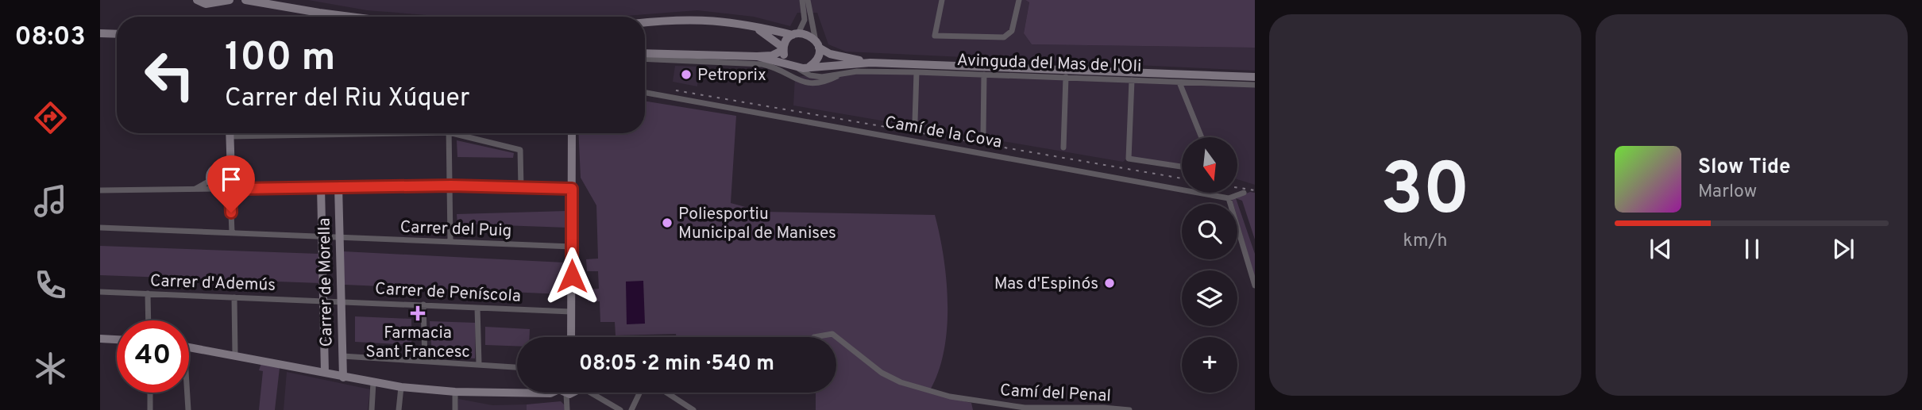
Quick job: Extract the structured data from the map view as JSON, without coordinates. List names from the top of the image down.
{
  "streets": {
    "street": [
      "Avinguda del Mas de l'Oli",
      "Camí de la Cova",
      "Carrer del Puig",
      "Carrer d'Ademús",
      "Carrer de Morella",
      "Carrer de Peníscola",
      "Camí del Penal"
    ]
  },
  "crossings": [
    ["Carrer del Puig", "Carrer de Morella"],
    ["Carrer d'Ademús", "Carrer de Morella"],
    ["Carrer d'Ademús", "Carrer de Peníscola"],
    ["Carrer de Morella", "Carrer de Peníscola"]
  ],
  "places": {
    "other": ["Petroprix", "Poliesportiu Municipal de Manises", "Mas d'Espinós"],
    "health": ["Farmacia Sant Francesc"]
  },
  "north": "bottom",
  "page": {
    "tabs": "08:03",
    "tile": ["30", "km/h"],
    "turn": ["100 m", "Carrer del Riu Xúquer"],
    "map_buttons": "+",
    "song": ["Slow Tide", "Marlow"],
    "limit": "40",
    "trip": "08:05 · 2 min · 540 m"
  }
}
